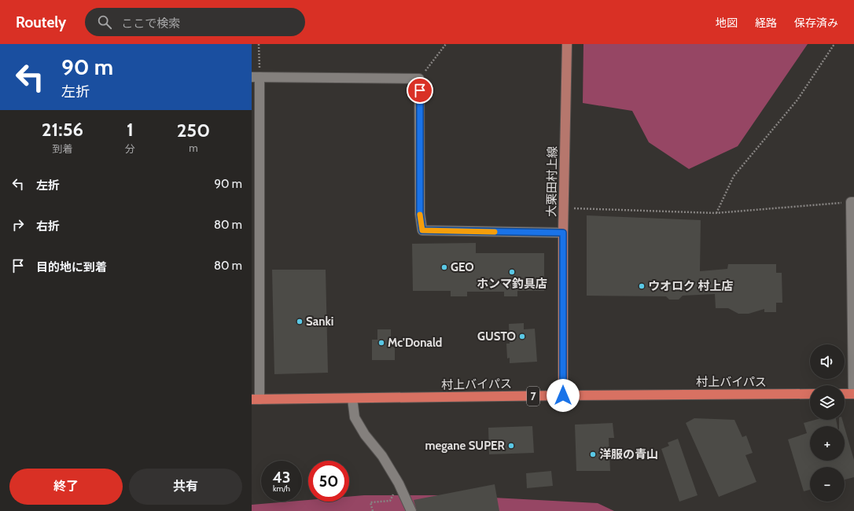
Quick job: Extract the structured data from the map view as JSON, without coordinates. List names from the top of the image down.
{
  "streets": {
    "highway": ["村上バイパス", "7"],
    "main road": ["大栗田村上線"]
  },
  "crossings": [
    ["大栗田村上線", "村上バイパス"]
  ],
  "places": [
    "GEO",
    "ホンマ釣具店",
    "ウオロク 村上店",
    "Sanki",
    "GUSTO",
    "Mc'Donald",
    "megane SUPER",
    "洋服の青山"
  ],
  "page": {
    "header": "Routely",
    "search": "ここで検索",
    "nav": ["地図", "経路", "保存済み"],
    "turn": ["90 m", "左折"],
    "eta": [
      "21:56",
      "到着",
      "1",
      "分",
      "250",
      "m"
    ],
    "list": [
      {
        "name": "左折",
        "value": "90 m"
      },
      {
        "name": "右折",
        "value": "80 m"
      },
      {
        "name": "目的地に到着",
        "value": "80 m"
      }
    ],
    "map_buttons": ["+", "−"],
    "speed": "43 km/h",
    "limit": "50",
    "buttons": ["終了", "共有"]
  }
}
